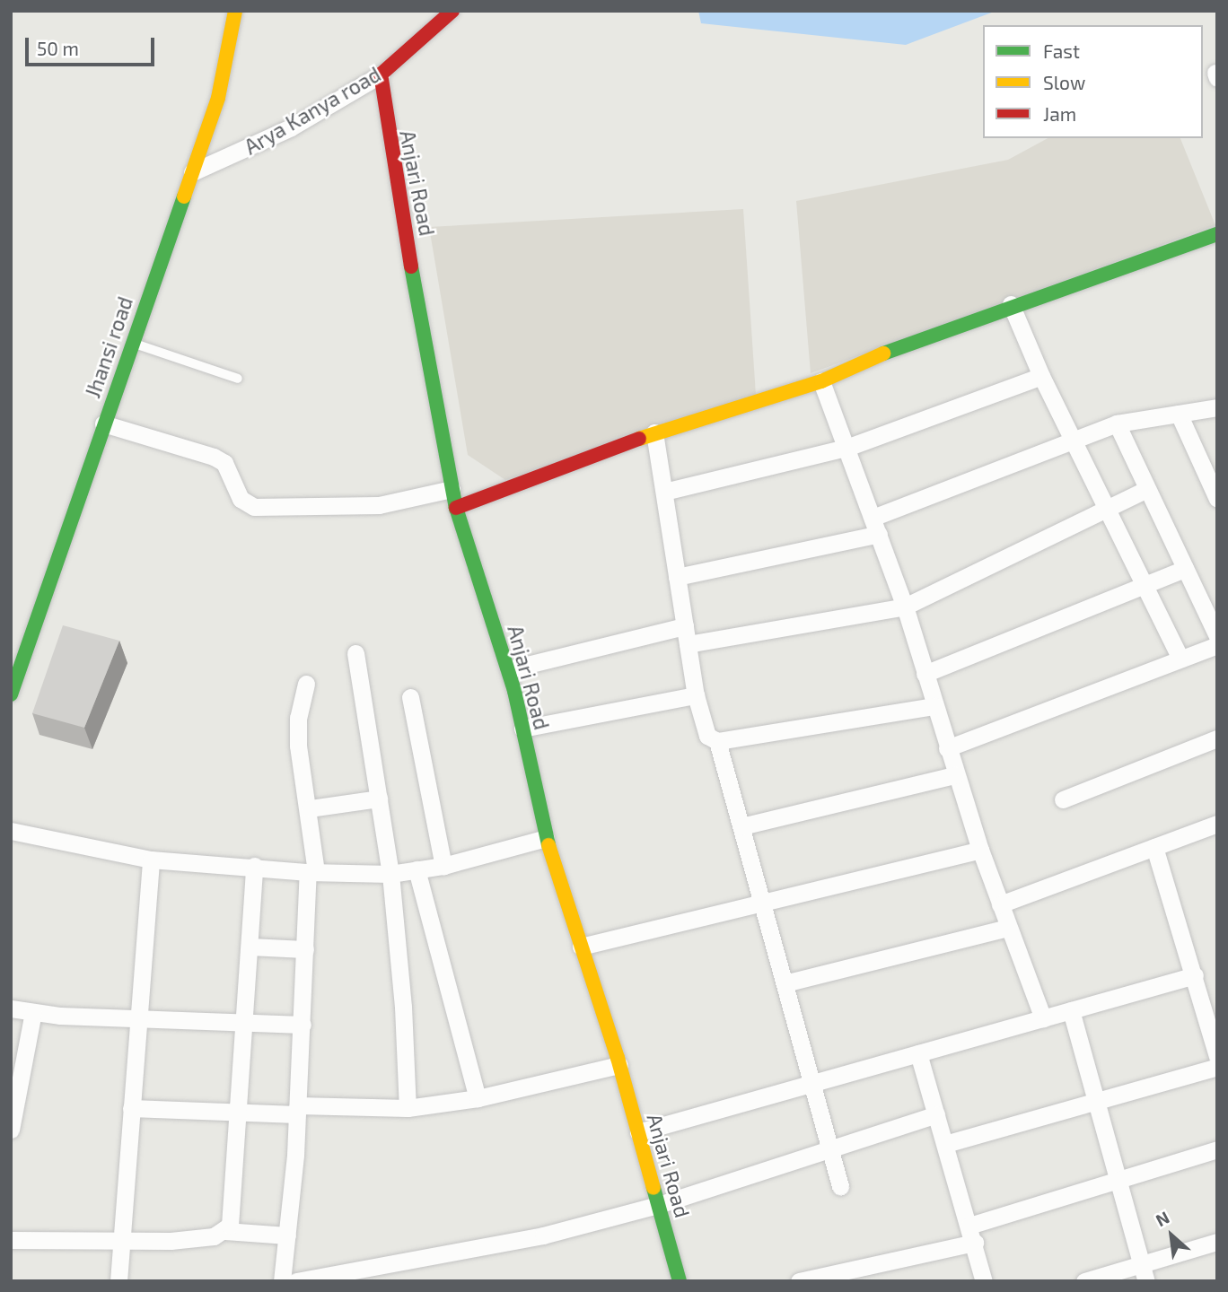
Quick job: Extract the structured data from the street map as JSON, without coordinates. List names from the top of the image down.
{
  "streets": {
    "street": ["Arya Kanya road", "Anjari Road", "Jhansi road"]
  },
  "crossings": [
    ["Arya Kanya road", "Anjari Road"],
    ["Arya Kanya road", "Jhansi road"]
  ],
  "legend": ["Fast", "Slow", "Jam"],
  "scale_bar": "50 m",
  "north": "top left"
}
